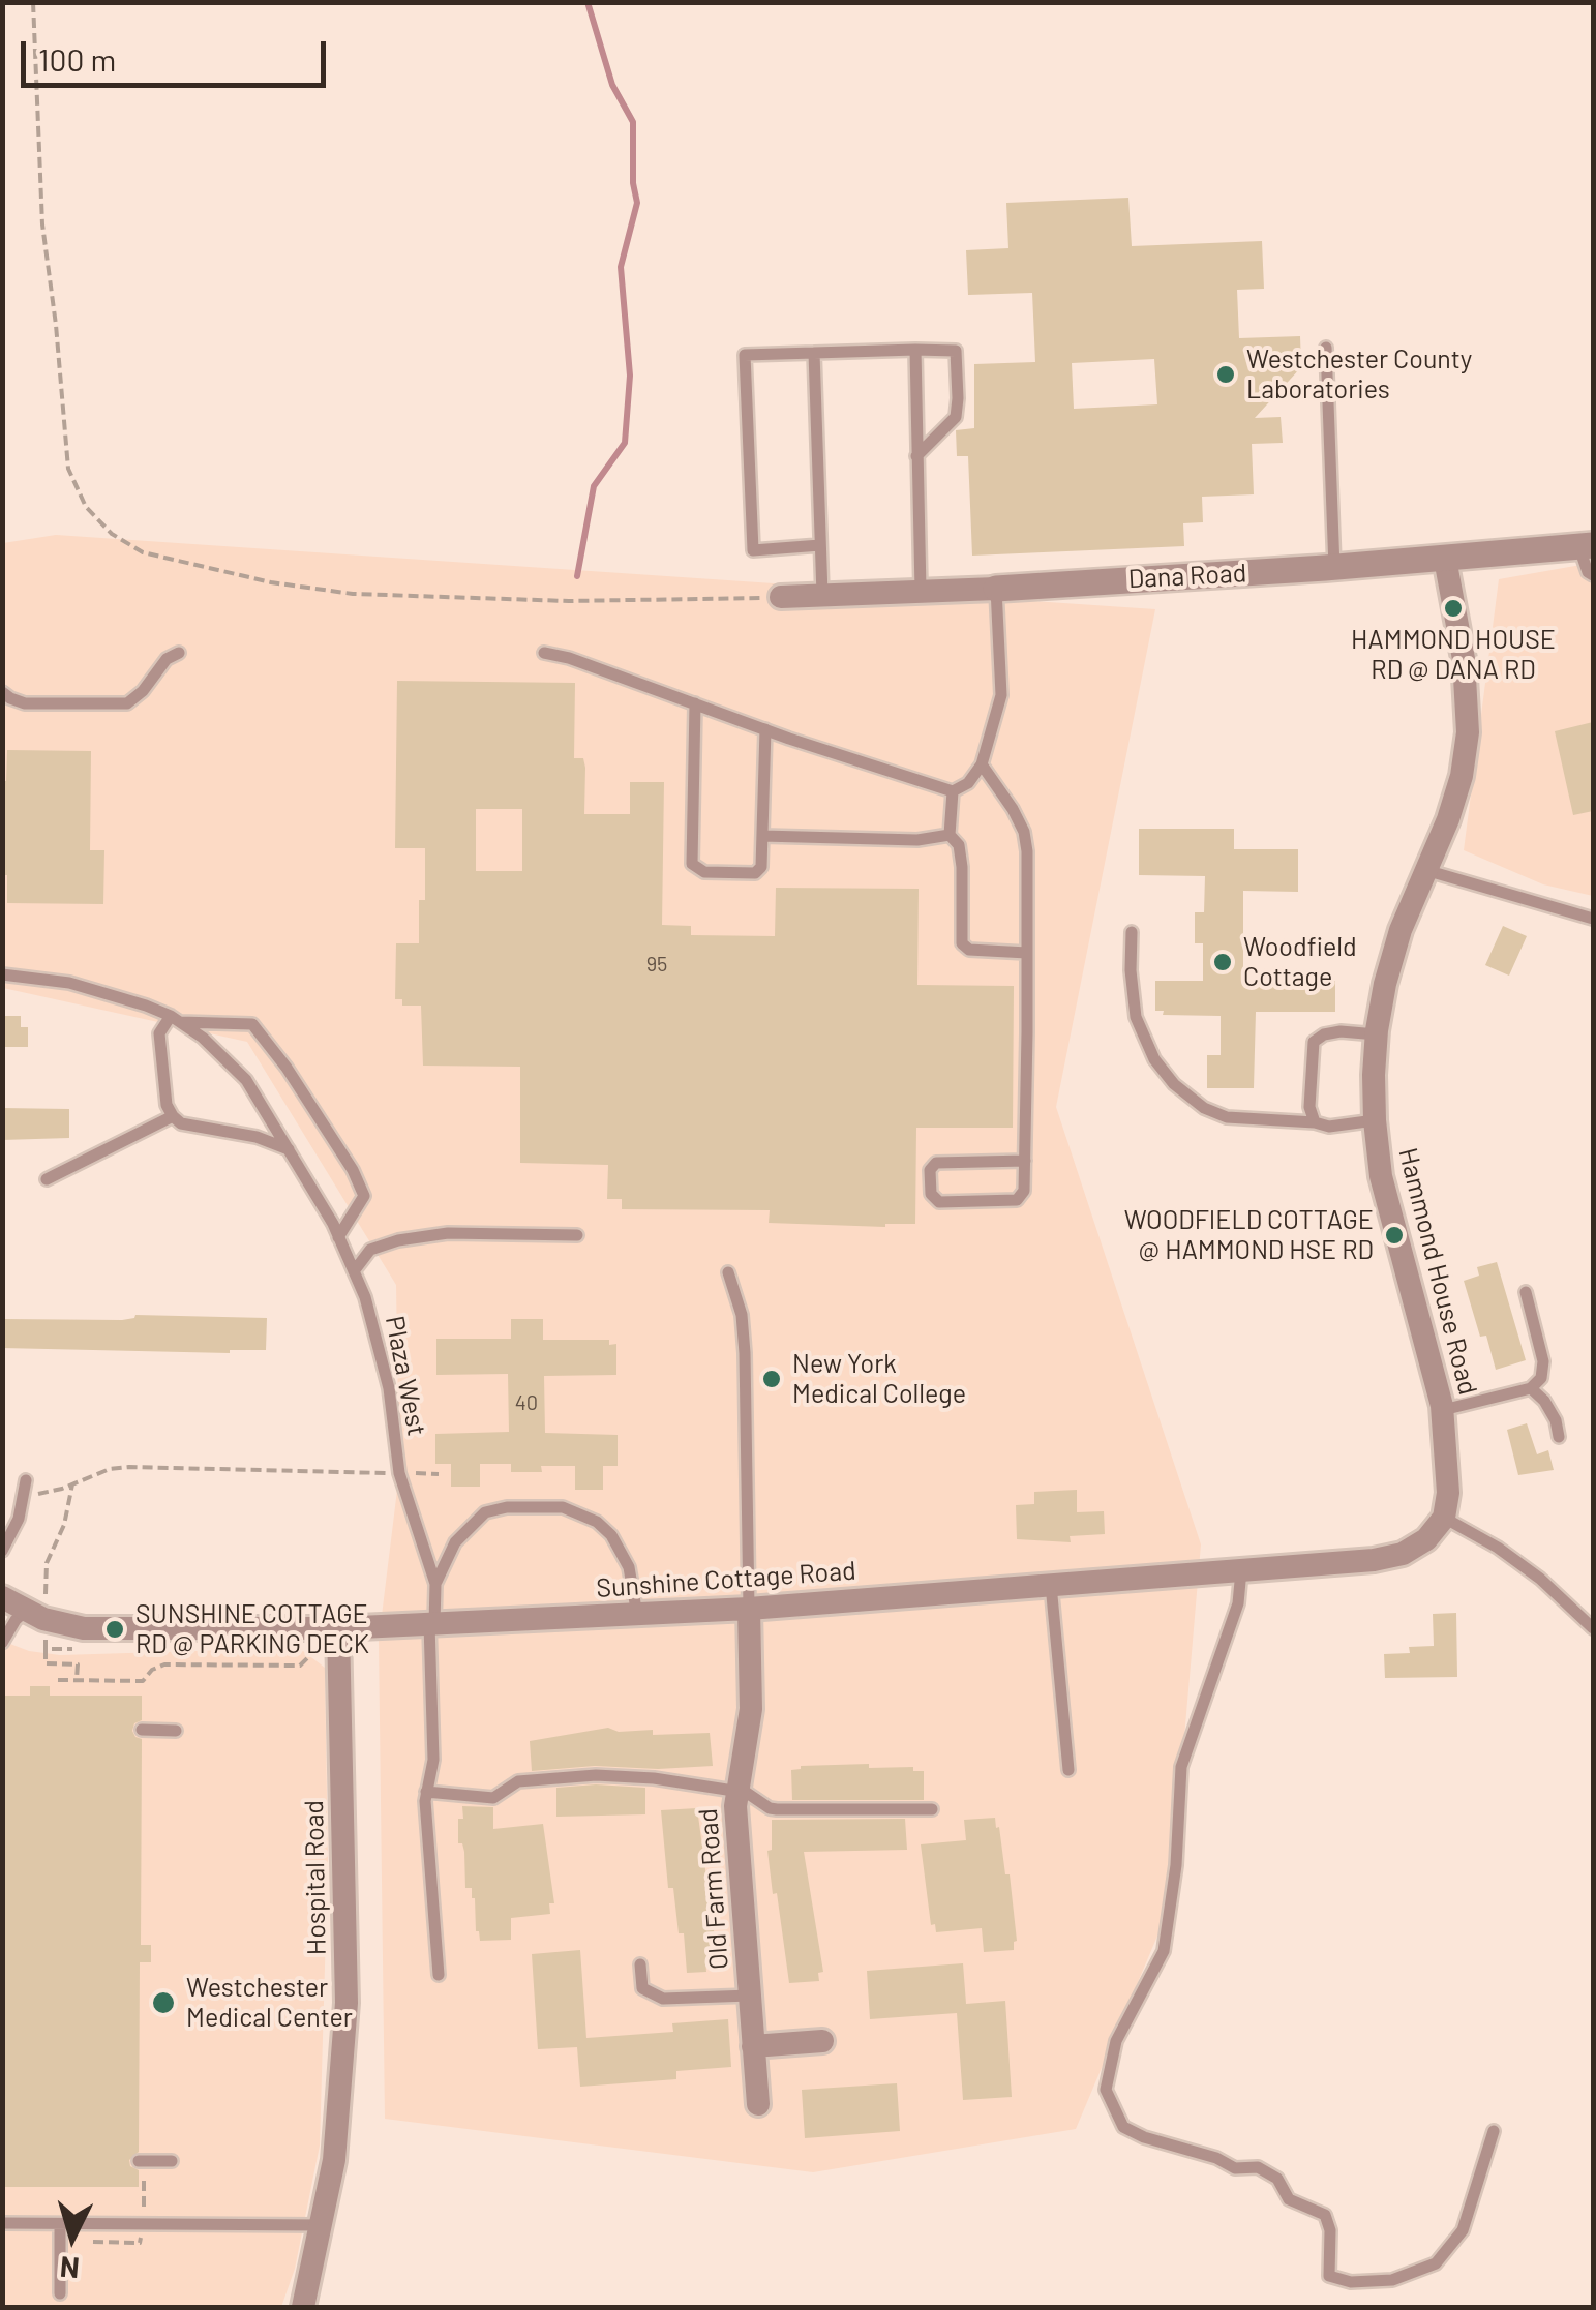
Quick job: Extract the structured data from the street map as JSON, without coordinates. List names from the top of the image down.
{
  "streets": {
    "street": [
      "Dana Road",
      "Hammond House Road",
      "Sunshine Cottage Road",
      "Hospital Road",
      "Old Farm Road"
    ],
    "lane": ["Plaza West"]
  },
  "crossings": [
    ["Dana Road", "Hammond House Road"],
    ["Hammond House Road", "Sunshine Cottage Road"],
    ["Plaza West", "Sunshine Cottage Road"],
    ["Sunshine Cottage Road", "Hospital Road"],
    ["Sunshine Cottage Road", "Old Farm Road"]
  ],
  "places": [
    "Westchester County Laboratories",
    "HAMMOND HOUSE RD @ DANA RD",
    "Woodfield Cottage",
    "WOODFIELD COTTAGE @ HAMMOND HSE RD",
    "New York Medical College",
    "SUNSHINE COTTAGE RD @ PARKING DECK",
    "Westchester Medical Center"
  ],
  "house_numbers": ["95", "40"],
  "scale_bar": "100 m",
  "north": "bottom"
}
